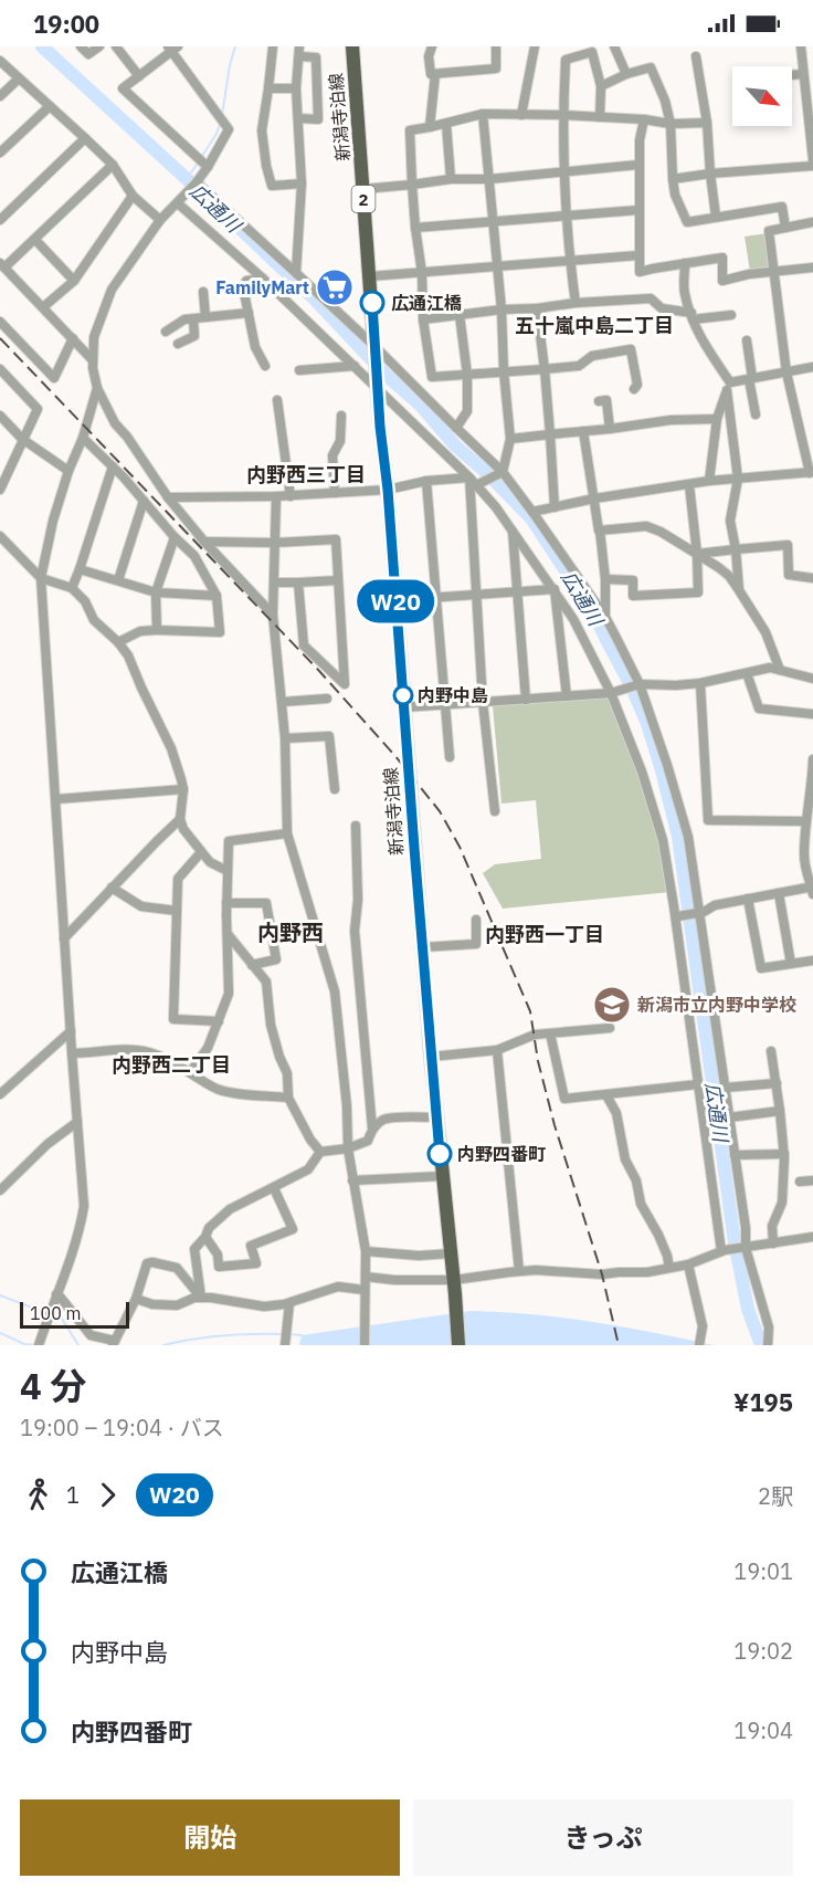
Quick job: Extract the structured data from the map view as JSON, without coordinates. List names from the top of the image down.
{
  "streets": {
    "main road": ["新潟寺泊線", "2"]
  },
  "districts": [
    "五十嵐中島二丁目",
    "内野西三丁目",
    "内野西",
    "内野西一丁目",
    "内野西二丁目"
  ],
  "water": ["広通川"],
  "places": {
    "supermarket": ["FamilyMart"],
    "other": ["広通江橋", "内野中島", "内野四番町"],
    "school or university": ["新潟市立内野中学校"]
  },
  "lines": ["bus line W20"],
  "scale_bar": "100 m",
  "north": "bottom right",
  "page": {
    "status": "19:00",
    "on_map": "W20",
    "scale": "100 m",
    "heading": ["4 分", "19:00 – 19:04 · バス", "¥195"],
    "legs": ["1", "W20", "2駅"],
    "list": [
      {
        "name": "広通江橋",
        "value": "19:01"
      },
      {
        "name": "内野中島",
        "value": "19:02"
      },
      {
        "name": "内野四番町",
        "value": "19:04"
      }
    ],
    "buttons": ["開始", "きっぷ"]
  }
}
